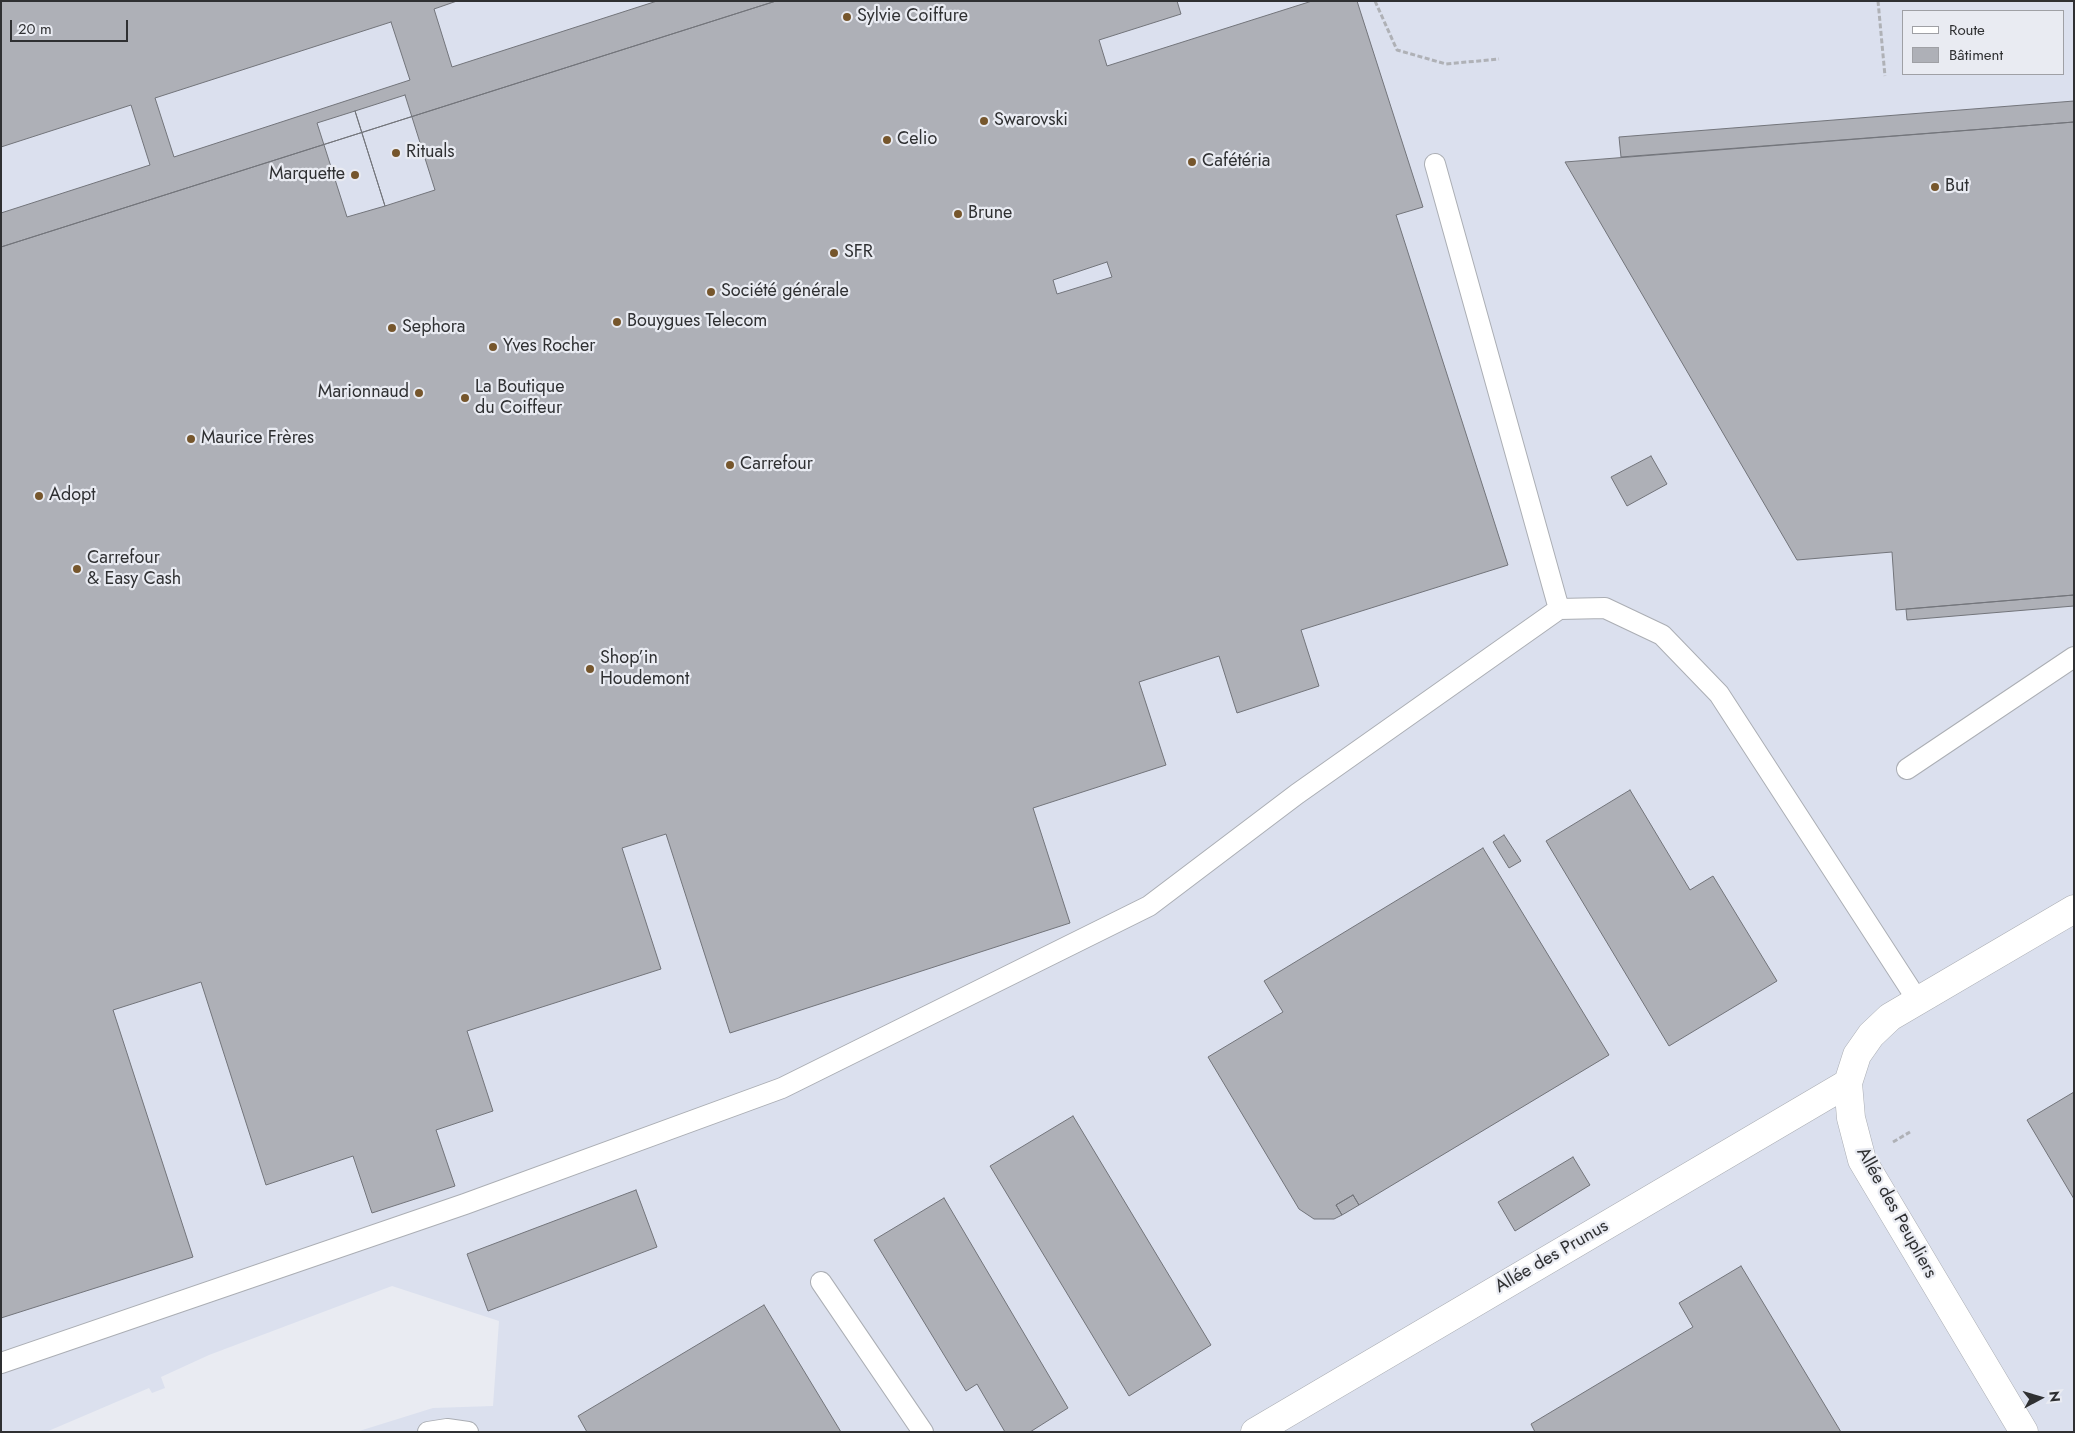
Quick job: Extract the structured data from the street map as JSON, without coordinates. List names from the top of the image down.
{
  "streets": {
    "street": ["Allée des Peupliers", "Allée des Prunus"]
  },
  "crossings": [
    ["Allée des Peupliers", "Allée des Prunus"]
  ],
  "places": [
    "Sylvie Coiffure",
    "Swarovski",
    "Celio",
    "Rituals",
    "Cafétéria",
    "Marquette",
    "But",
    "Brune",
    "SFR",
    "Société générale",
    "Bouygues Telecom",
    "Sephora",
    "Yves Rocher",
    "Marionnaud",
    "La Boutique du Coiffeur",
    "Maurice Frères",
    "Carrefour",
    "Adopt",
    "Carrefour & Easy Cash",
    "Shop’in Houdemont"
  ],
  "legend": ["Route", "Bâtiment"],
  "scale_bar": "20 m",
  "north": "right"
}
